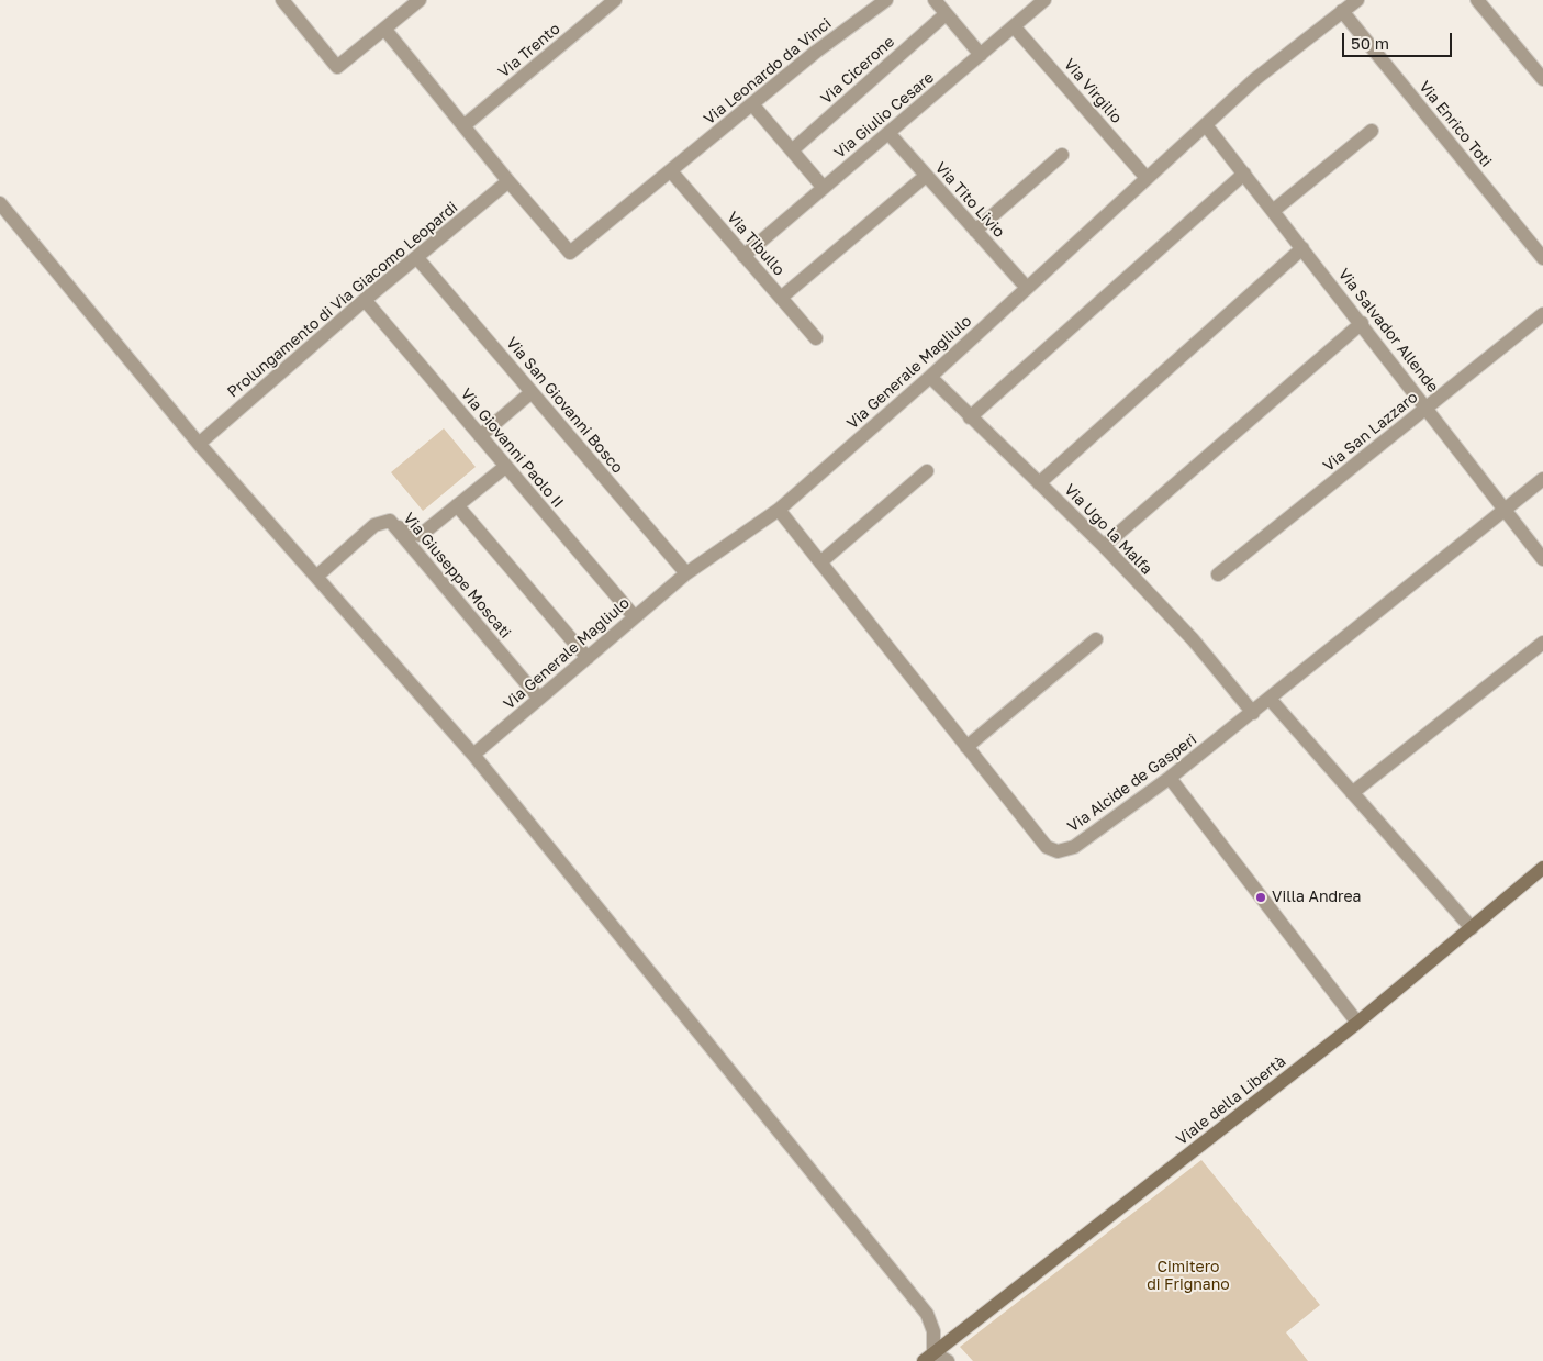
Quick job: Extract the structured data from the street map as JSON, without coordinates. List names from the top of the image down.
{
  "streets": {
    "street": [
      "Via Trento",
      "Via Cicerone",
      "Via Leonardo da Vinci",
      "Via Virgilio",
      "Via Giulio Cesare",
      "Via Enrico Toti",
      "Via Tito Livio",
      "Via Tibullo",
      "Prolungamento di Via Giacomo Leopardi",
      "Via Salvador Allende",
      "Via Generale Magliulo",
      "Via San Giovanni Bosco",
      "Via San Lazzaro",
      "Via Giovanni Paolo II",
      "Via Ugo la Malfa",
      "Via Giuseppe Moscati",
      "Via Alcide de Gasperi",
      "Viale della Libertà"
    ]
  },
  "crossings": [
    ["Via Leonardo da Vinci", "Via Tibullo"],
    ["Via Virgilio", "Via Giulio Cesare"],
    ["Via Virgilio", "Via Generale Magliulo"],
    ["Via Giulio Cesare", "Via Tito Livio"],
    ["Via Giulio Cesare", "Via Tibullo"],
    ["Via Enrico Toti", "Via Generale Magliulo"],
    ["Via Tito Livio", "Via Generale Magliulo"],
    ["Prolungamento di Via Giacomo Leopardi", "Via San Giovanni Bosco"],
    ["Prolungamento di Via Giacomo Leopardi", "Via Giovanni Paolo II"],
    ["Via Salvador Allende", "Via Generale Magliulo"],
    ["Via Salvador Allende", "Via San Lazzaro"],
    ["Via Salvador Allende", "Via Alcide de Gasperi"],
    ["Via Generale Magliulo", "Via San Giovanni Bosco"],
    ["Via Generale Magliulo", "Via Giovanni Paolo II"],
    ["Via Generale Magliulo", "Via Ugo la Malfa"],
    ["Via Generale Magliulo", "Via Giuseppe Moscati"],
    ["Via Generale Magliulo", "Via Alcide de Gasperi"],
    ["Via Ugo la Malfa", "Via Alcide de Gasperi"]
  ],
  "parks": ["Cimitero di Frignano"],
  "places": ["Villa Andrea"],
  "scale_bar": "50 m"
}
